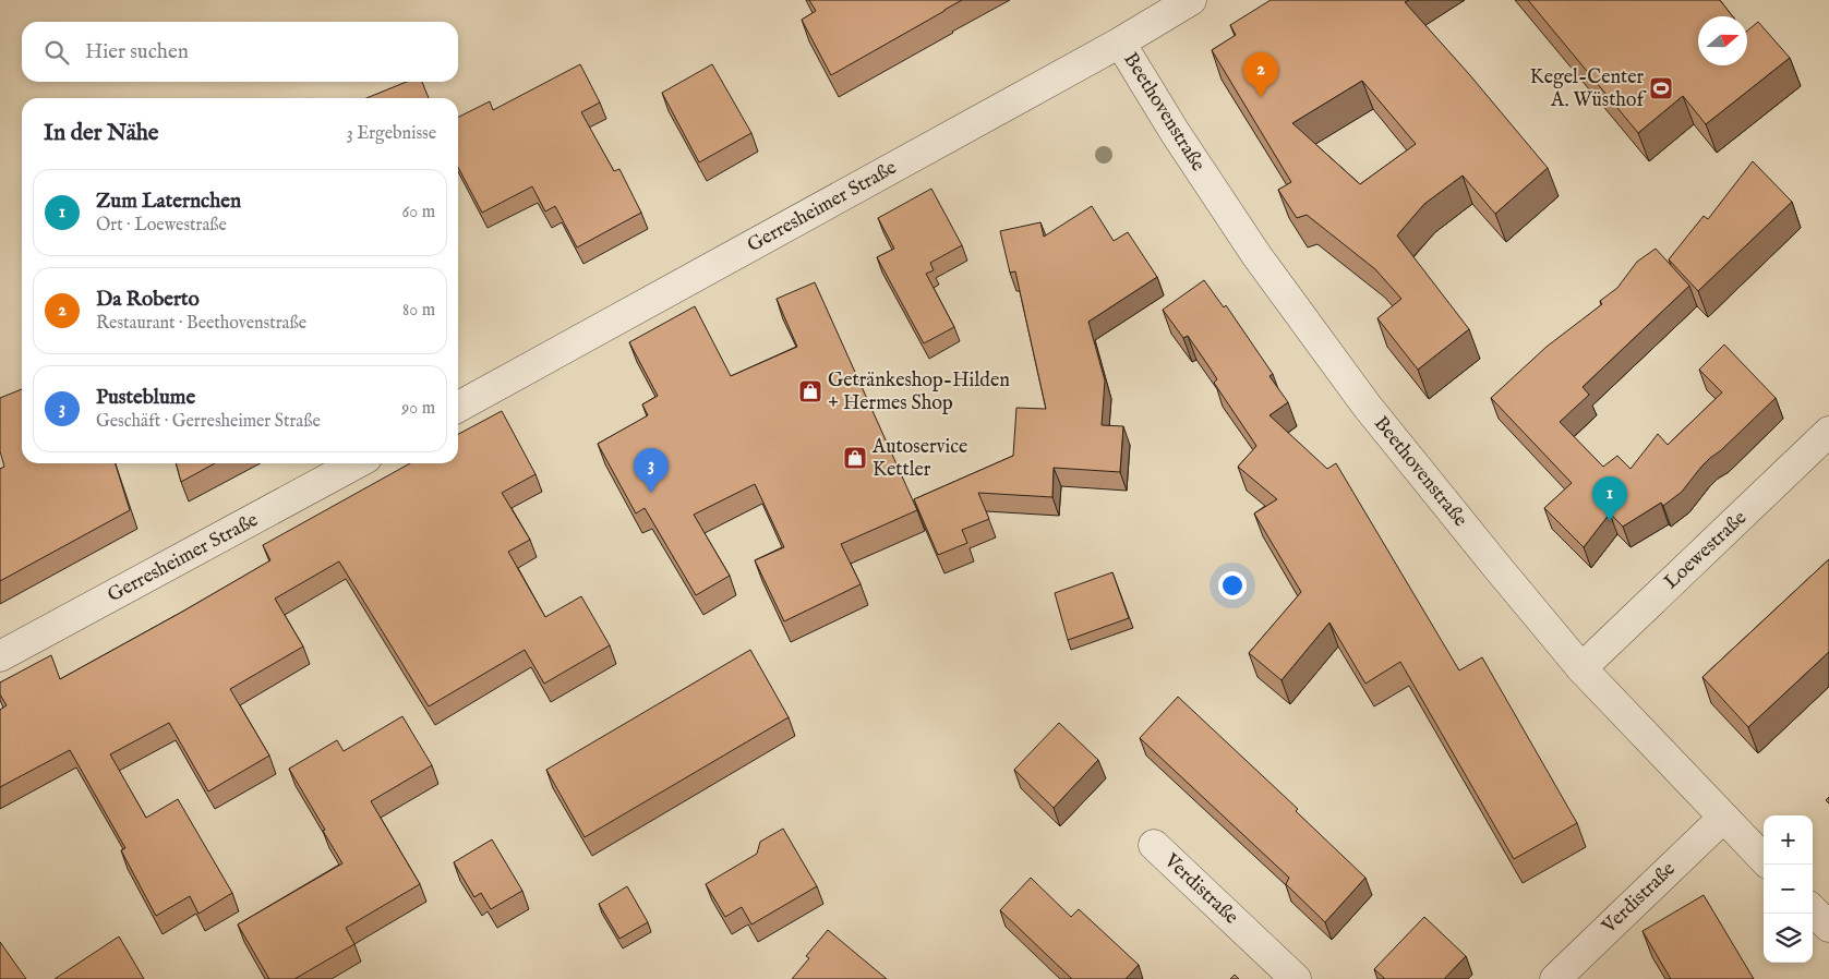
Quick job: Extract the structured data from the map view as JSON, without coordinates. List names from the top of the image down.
{
  "streets": {
    "street": [
      "Beethovenstraße",
      "Gerresheimer Straße",
      "Loewestraße",
      "Verdistraße"
    ]
  },
  "crossings": [
    ["Beethovenstraße", "Gerresheimer Straße"],
    ["Beethovenstraße", "Loewestraße"],
    ["Beethovenstraße", "Verdistraße"]
  ],
  "places": {
    "sports": ["Kegel-Center A. Wüsthof"],
    "shop": ["Getränkeshop-Hilden + Hermes Shop", "Autoservice Kettler"]
  },
  "north": "right",
  "page": {
    "search": "Hier suchen",
    "pins": ["2", "3", "1"],
    "heading": ["In der Nähe", "3 Ergebnisse"],
    "list": [
      {
        "mark": "1",
        "name": "Zum Laternchen",
        "note": "Ort · Loewestraße",
        "value": "60 m"
      },
      {
        "mark": "2",
        "name": "Da Roberto",
        "note": "Restaurant · Beethovenstraße",
        "value": "80 m"
      },
      {
        "mark": "3",
        "name": "Pusteblume",
        "note": "Geschäft · Gerresheimer Straße",
        "value": "90 m"
      }
    ],
    "map_buttons": ["+", "−"]
  }
}
